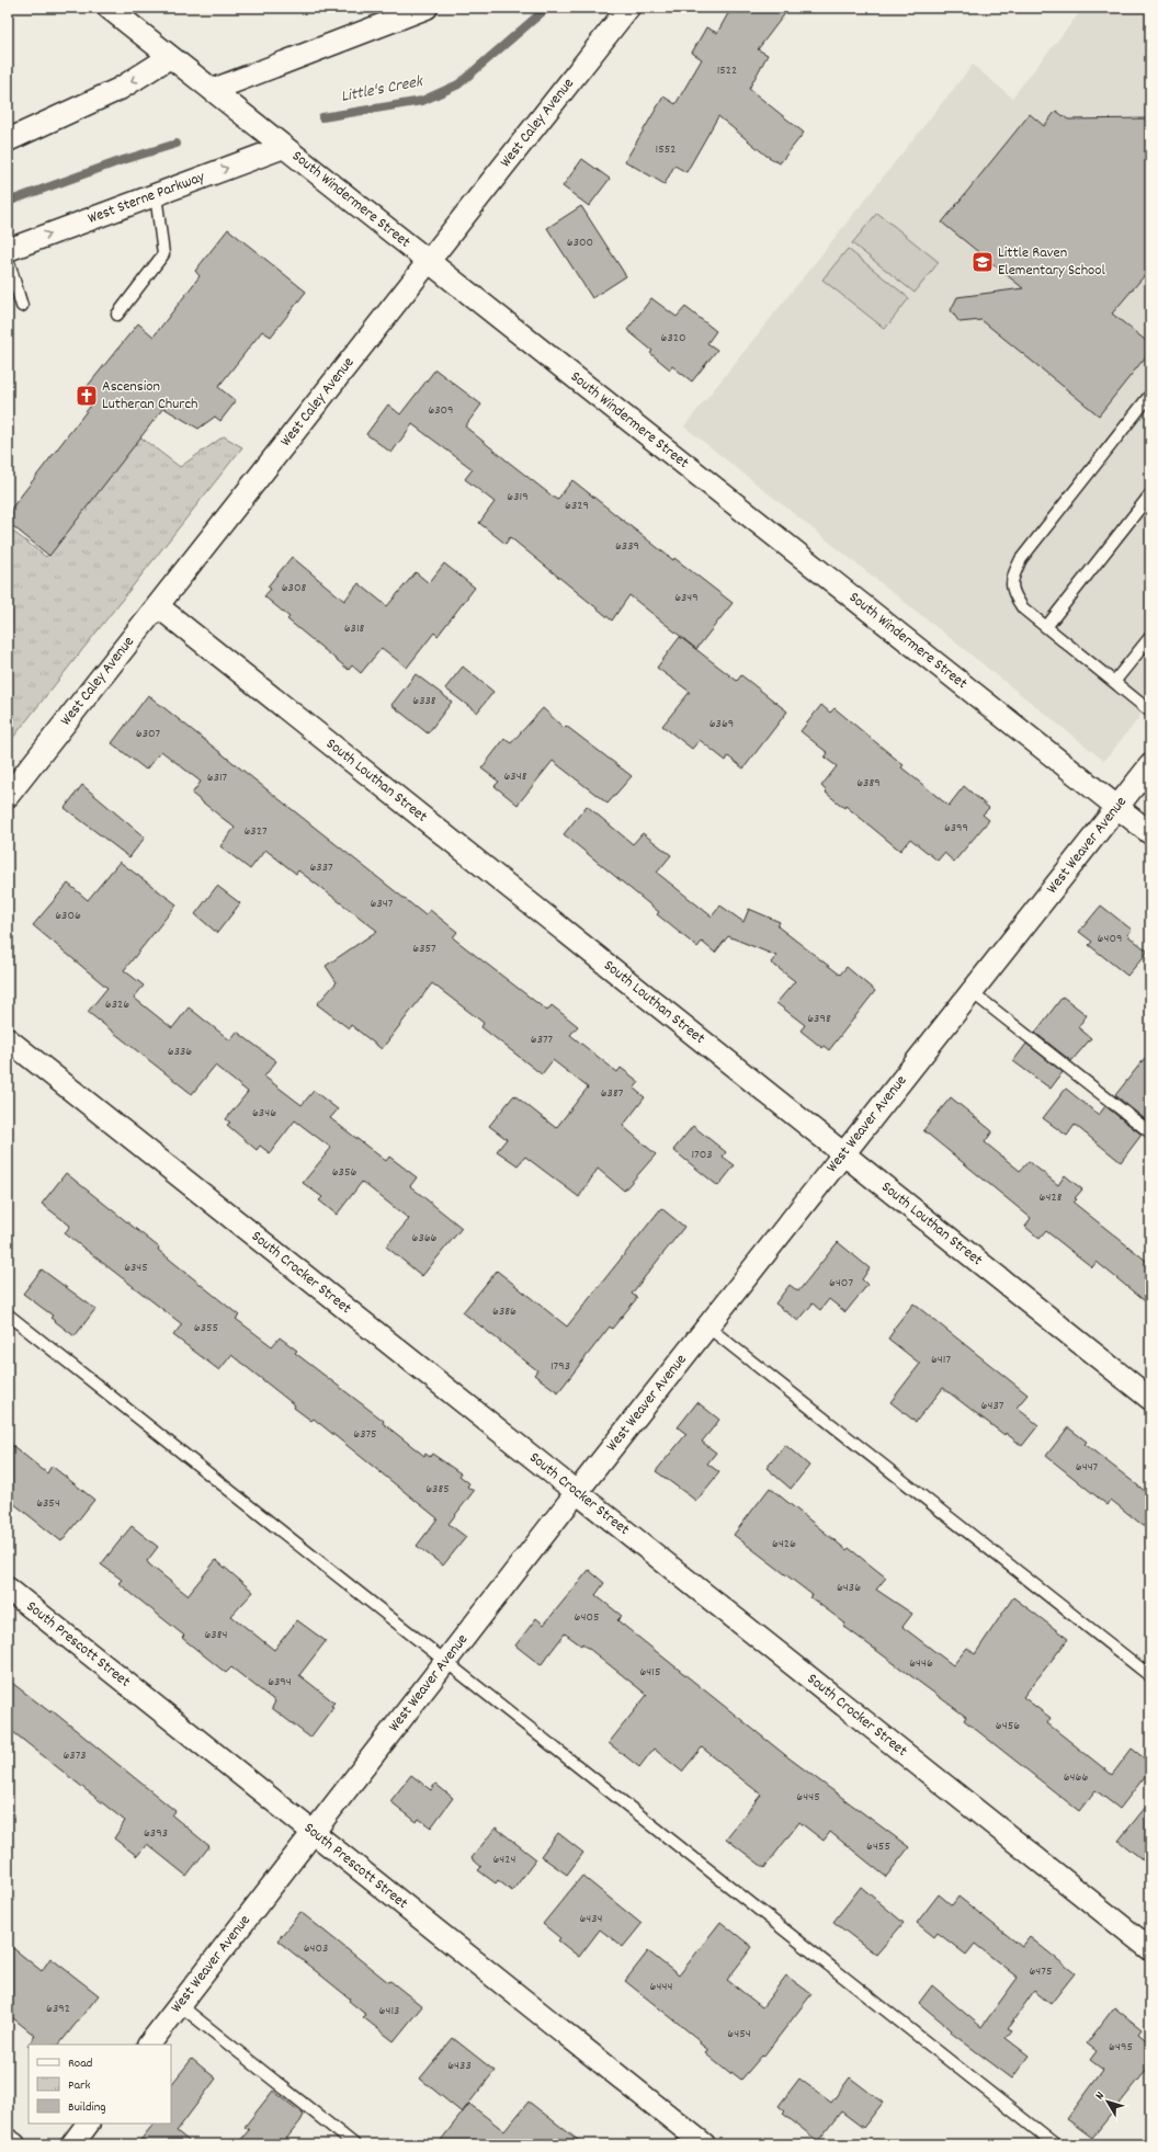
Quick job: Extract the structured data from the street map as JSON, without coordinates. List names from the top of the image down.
{
  "streets": {
    "street": [
      "West Caley Avenue",
      "West Sterne Parkway",
      "South Windermere Street",
      "South Louthan Street",
      "West Weaver Avenue",
      "South Crocker Street",
      "South Prescott Street"
    ]
  },
  "crossings": [
    ["West Caley Avenue", "South Windermere Street"],
    ["West Caley Avenue", "South Louthan Street"],
    ["West Sterne Parkway", "South Windermere Street"],
    ["South Windermere Street", "West Weaver Avenue"],
    ["South Louthan Street", "West Weaver Avenue"],
    ["West Weaver Avenue", "South Crocker Street"],
    ["West Weaver Avenue", "South Prescott Street"]
  ],
  "water": ["Little's Creek"],
  "places": {
    "school or university": ["Little Raven Elementary School"],
    "church": ["Ascension Lutheran Church"]
  },
  "house_numbers": [
    "1522",
    "1552",
    "6300",
    "6320",
    "6309",
    "6319",
    "6329",
    "6339",
    "6308",
    "6349",
    "6318",
    "6338",
    "6369",
    "6307",
    "6348",
    "6317",
    "6389",
    "6399",
    "6327",
    "6337",
    "6347",
    "6306",
    "6409",
    "6357",
    "6326",
    "6398",
    "6377",
    "6336",
    "6387",
    "6346",
    "1703",
    "6356",
    "6428",
    "6366",
    "6345",
    "6407",
    "6386",
    "6355",
    "6417",
    "1793",
    "6437",
    "6375",
    "6447",
    "6385",
    "6354",
    "6426",
    "6436",
    "6405",
    "6384",
    "6446",
    "6415",
    "6394",
    "6456",
    "6373",
    "6466",
    "6445",
    "6393",
    "6455",
    "6424",
    "6434",
    "6403",
    "6475",
    "6444",
    "6392",
    "6413",
    "6454",
    "6495",
    "6433"
  ],
  "legend": ["Road", "Park", "Building"],
  "north": "top left"
}
